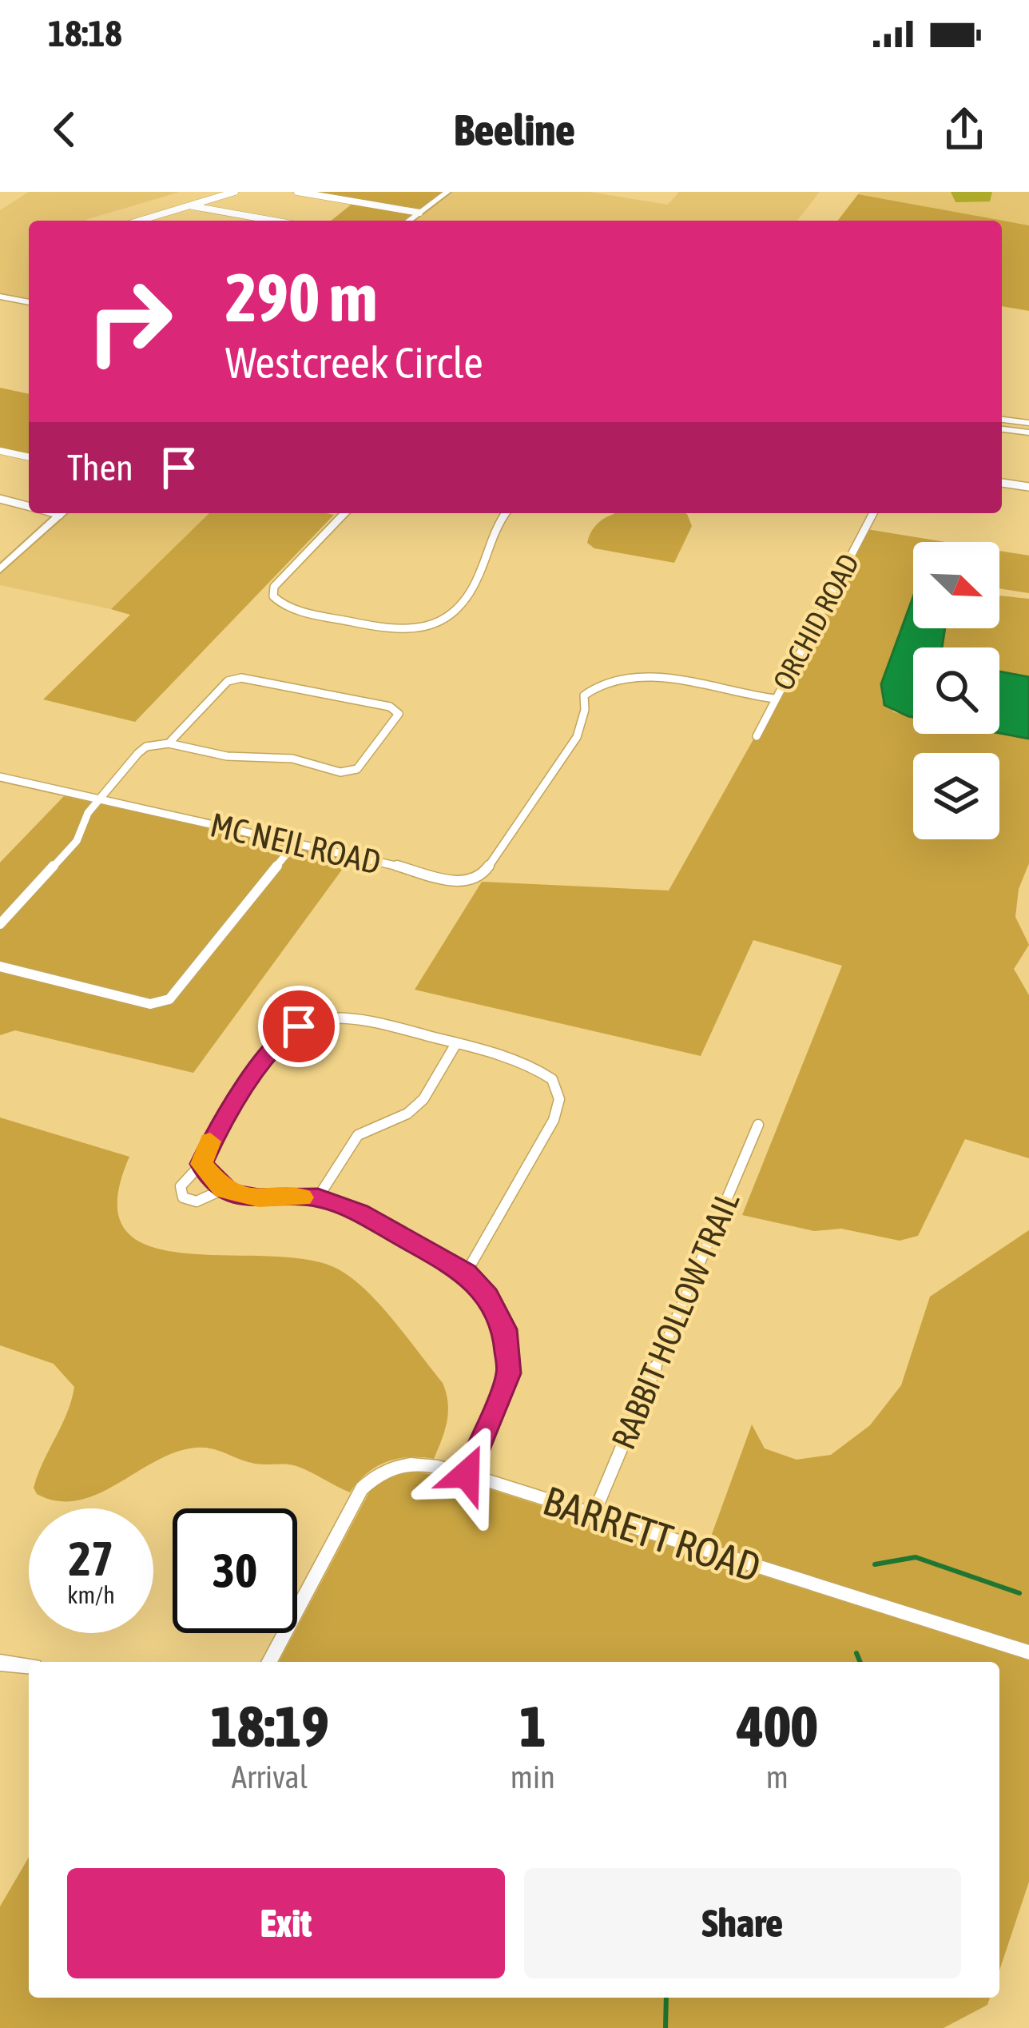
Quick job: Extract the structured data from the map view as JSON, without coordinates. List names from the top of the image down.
{
  "streets": {
    "street": [
      "ORCHID ROAD",
      "MC NEIL ROAD",
      "RABBIT HOLLOW TRAIL",
      "BARRETT ROAD"
    ]
  },
  "crossings": [
    ["ORCHID ROAD", "MC NEIL ROAD"],
    ["RABBIT HOLLOW TRAIL", "BARRETT ROAD"]
  ],
  "north": "bottom right",
  "page": {
    "status": "18:18",
    "header": "Beeline",
    "turn": ["290 m", "Westcreek Circle"],
    "then": "Then",
    "speed": "27 km/h",
    "limit": "30",
    "eta": [
      "18:19",
      "Arrival",
      "1",
      "min",
      "400",
      "m"
    ],
    "buttons": ["Exit", "Share"]
  }
}
